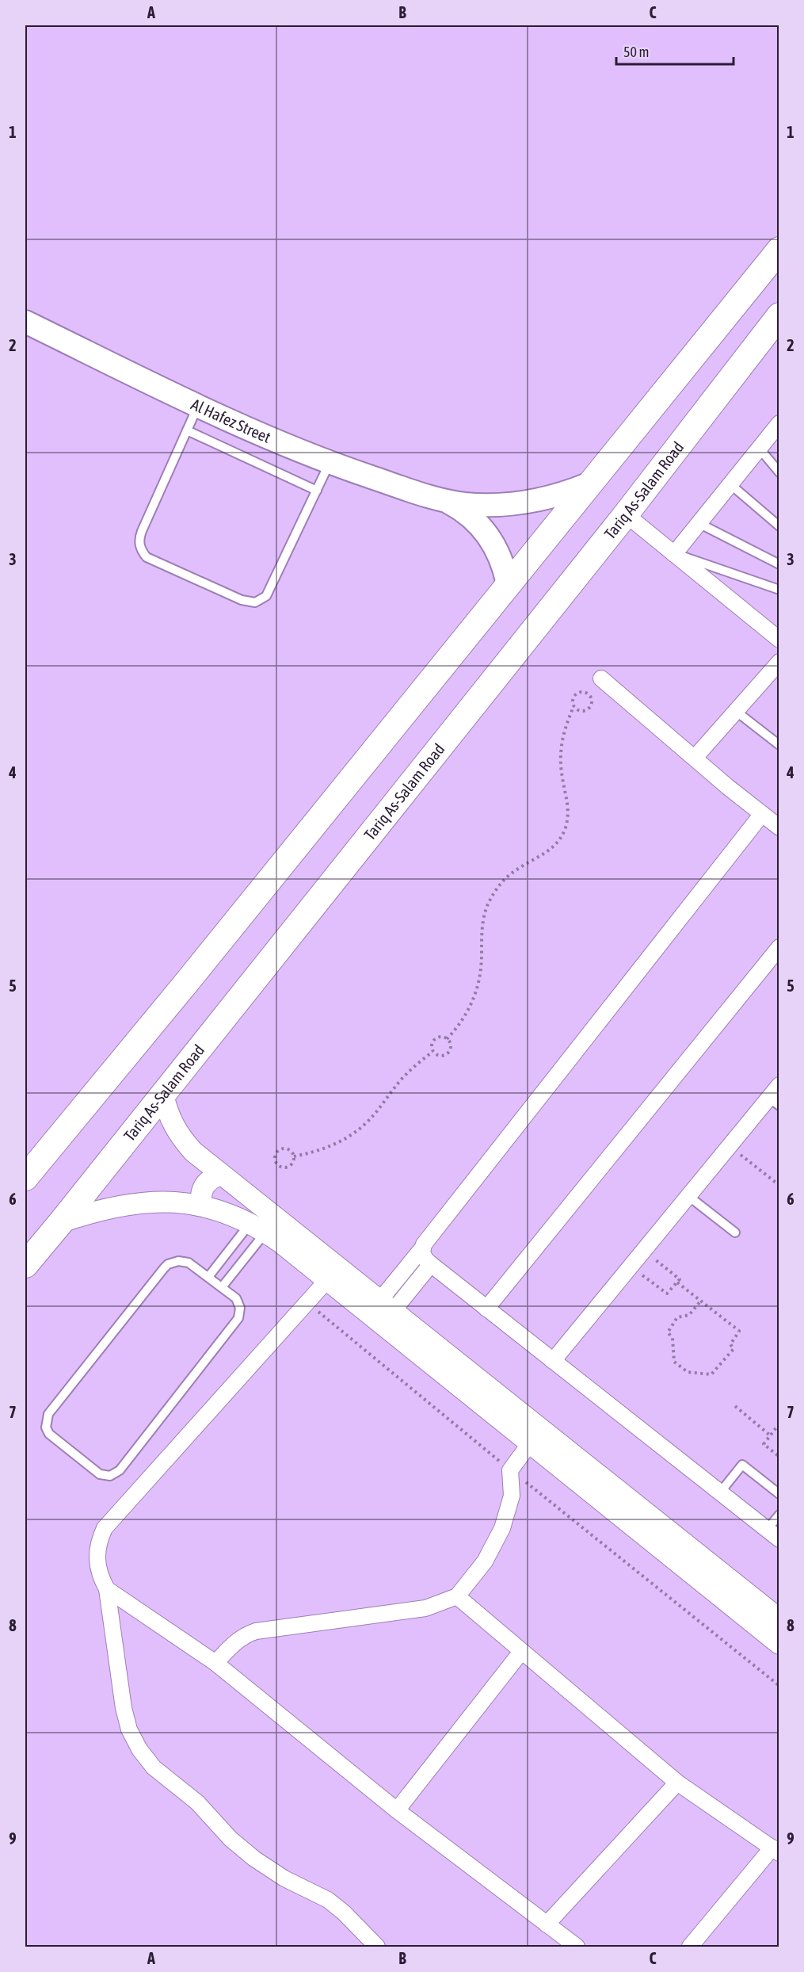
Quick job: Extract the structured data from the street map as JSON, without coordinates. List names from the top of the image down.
{
  "streets": {
    "main road": ["Al Hafez Street", "Tariq As-Salam Road"]
  },
  "scale_bar": "50 m",
  "grid": {
    "columns": ["A", "B", "C"],
    "rows": [
      "1",
      "2",
      "3",
      "4",
      "5",
      "6",
      "7",
      "8",
      "9"
    ]
  }
}
